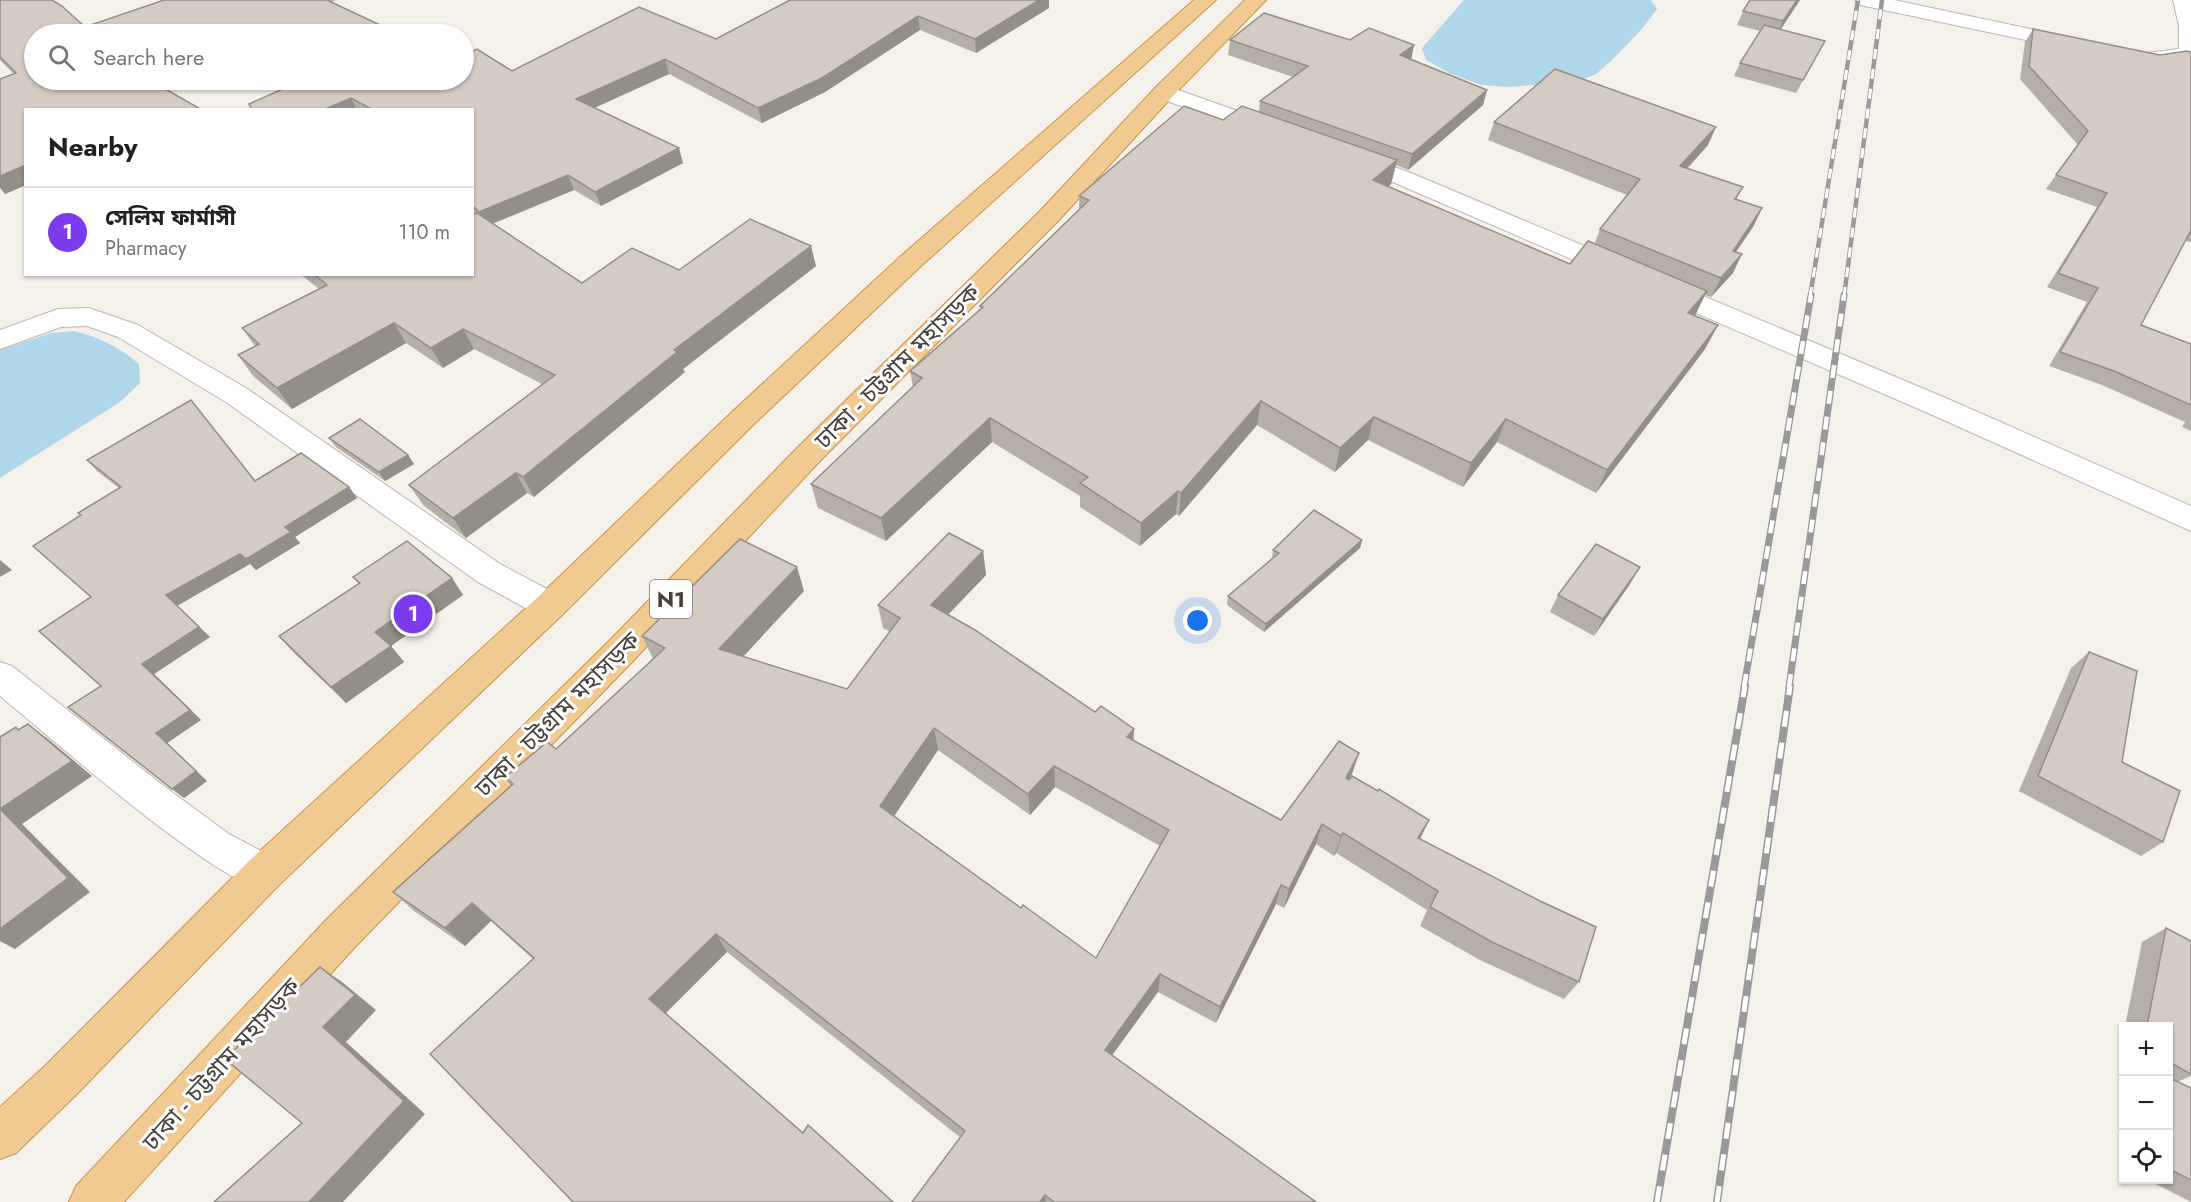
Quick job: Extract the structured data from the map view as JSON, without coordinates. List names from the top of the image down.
{
  "streets": {
    "highway": ["ঢাকা - চট্টগ্রাম মহাসড়ক", "N1"]
  },
  "page": {
    "search": "Search here",
    "heading": "Nearby",
    "list": [
      {
        "mark": "1",
        "name": "সেলিম ফার্মাসী",
        "note": "Pharmacy",
        "value": "110 m"
      }
    ],
    "pins": "1",
    "map_buttons": ["+", "−"]
  }
}
